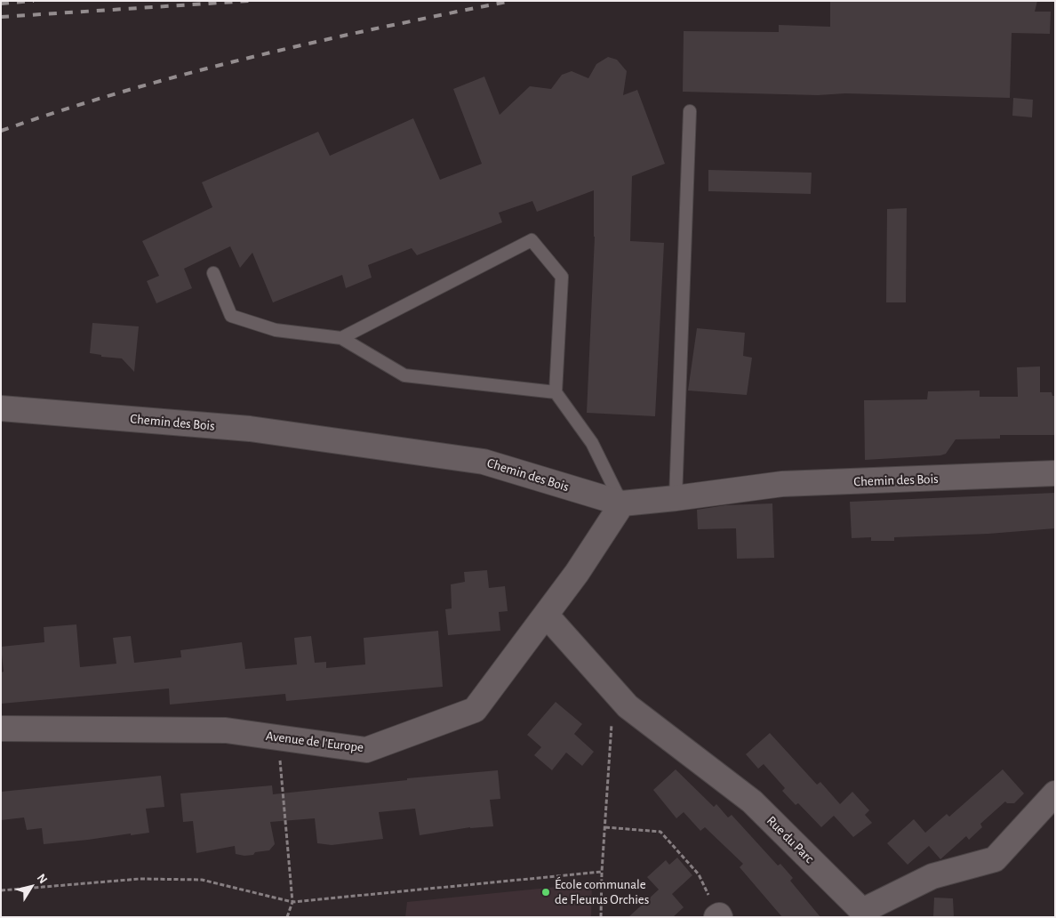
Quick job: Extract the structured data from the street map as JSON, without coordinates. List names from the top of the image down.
{
  "streets": {
    "street": ["Chemin des Bois", "Avenue de l'Europe", "Rue du Parc"]
  },
  "crossings": [
    ["Chemin des Bois", "Avenue de l'Europe"],
    ["Avenue de l'Europe", "Rue du Parc"]
  ],
  "places": ["École communale de Fleurus Orchies"],
  "north": "top right"
}
